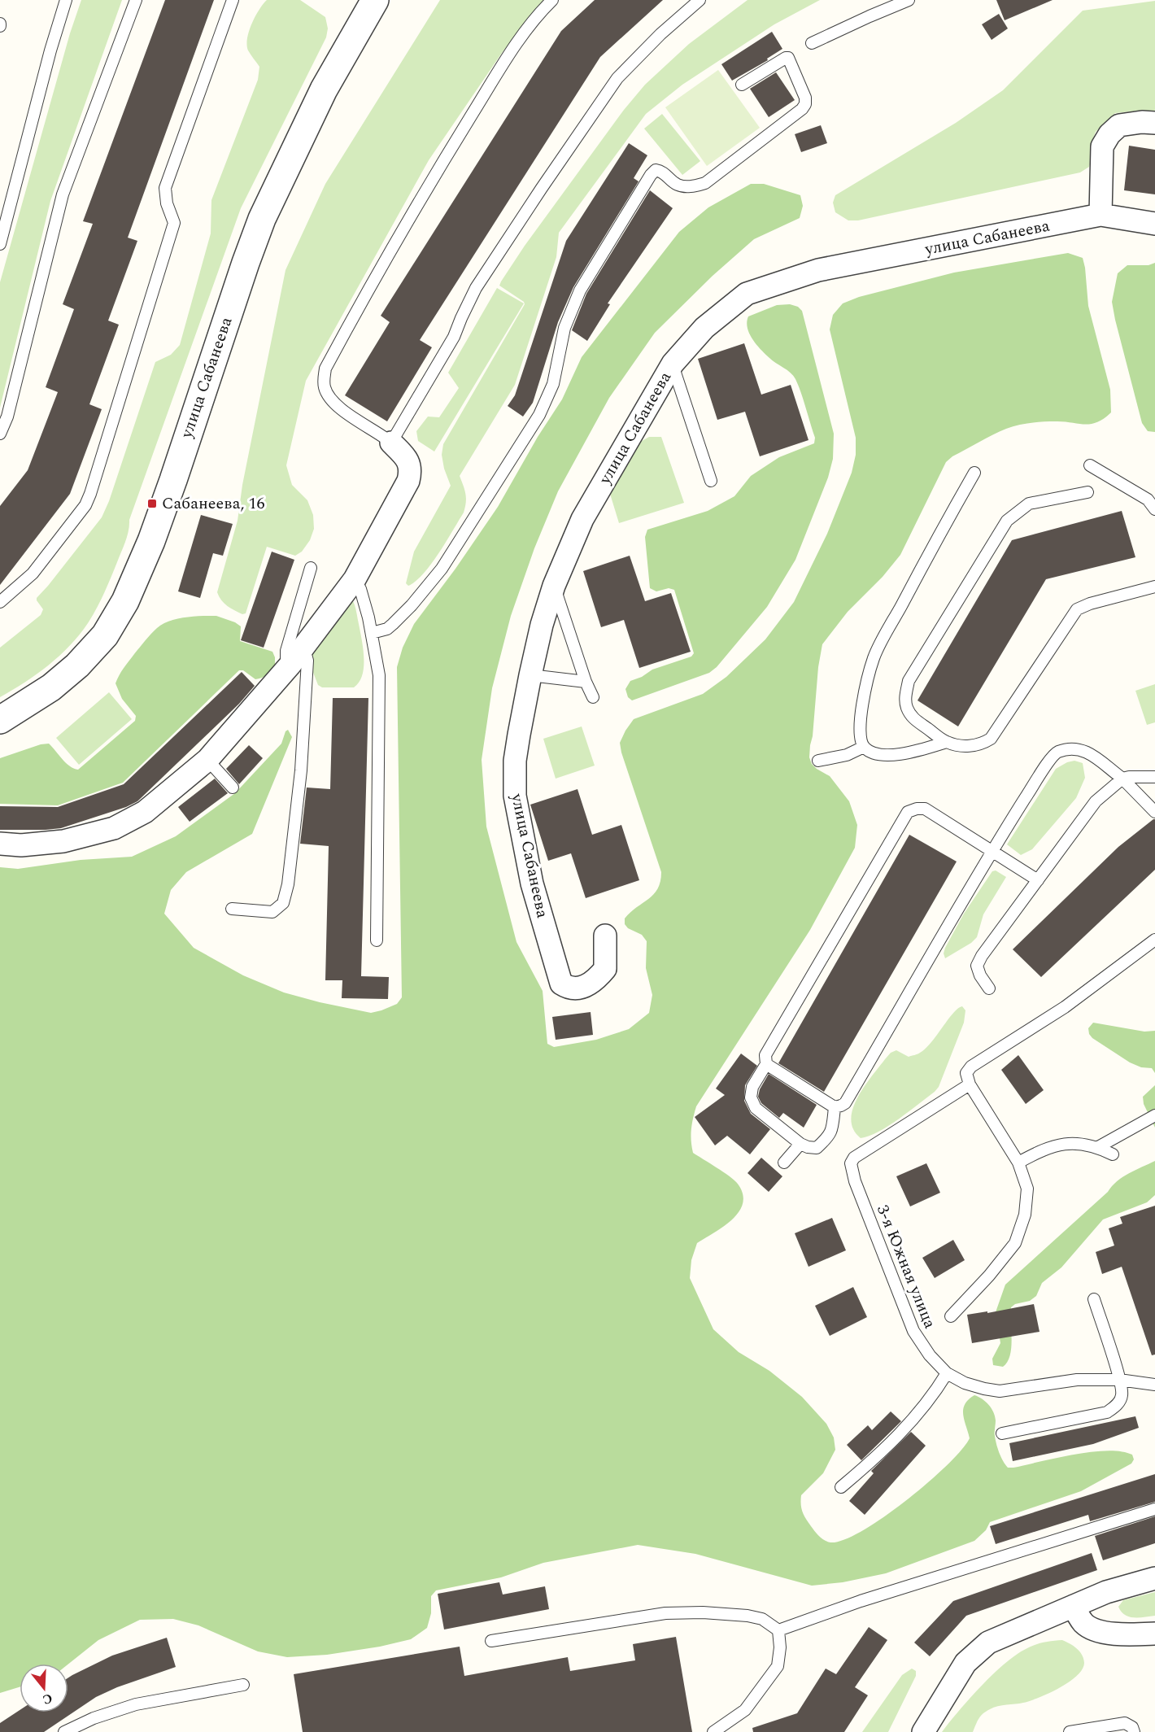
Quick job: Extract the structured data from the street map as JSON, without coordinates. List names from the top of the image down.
{
  "streets": {
    "street": ["улица Сабанеева"],
    "lane": ["3-я Южная улица"]
  },
  "places": {
    "transit": ["Сабанеева, 16"]
  },
  "north": "bottom"
}
